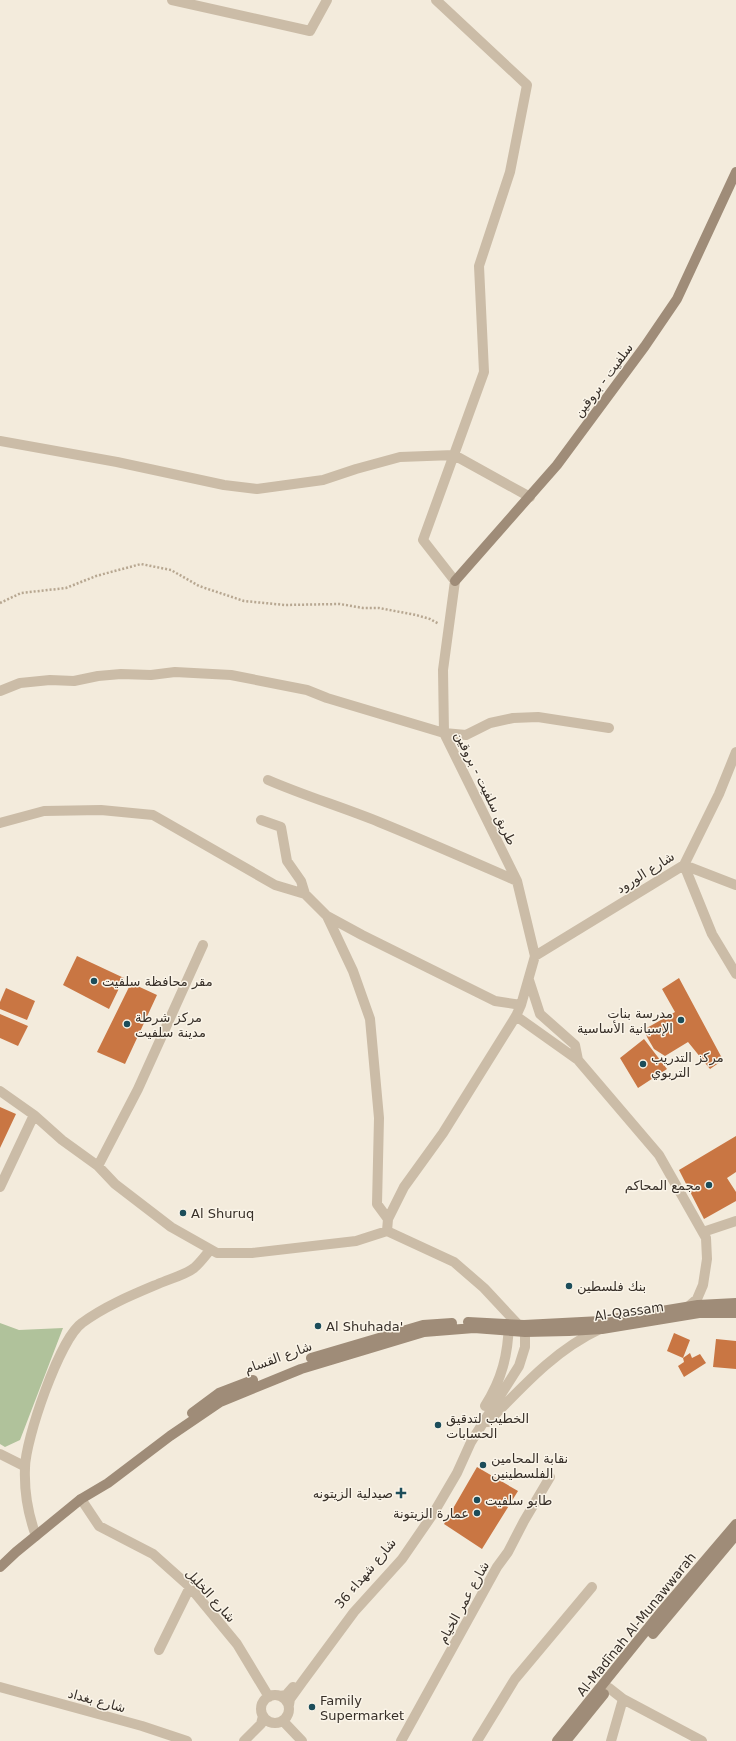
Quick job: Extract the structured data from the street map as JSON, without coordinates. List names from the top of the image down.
{
  "streets": {
    "main road": [
      "سلفيت - بروقين",
      "Al-Qassam",
      "شارع القسام",
      "Al-Madīnah Al-Munawwarah"
    ],
    "street": [
      "طريق سلفيت - بروقين",
      "شارع الورود",
      "شارع شهداء 36",
      "شارع الخليل",
      "شارع عمر الخيام",
      "شارع بغداد"
    ]
  },
  "crossings": [
    ["سلفيت - بروقين", "طريق سلفيت - بروقين"],
    ["طريق سلفيت - بروقين", "شارع الورود"],
    ["Al-Qassam", "شارع القسام"],
    ["شارع القسام", "شارع شهداء 36"],
    ["شارع القسام", "شارع الخليل"],
    ["شارع شهداء 36", "شارع الخليل"]
  ],
  "places": {
    "other": [
      "مقر محافظة سلفيت",
      "مدرسة بنات الإسبانية الأساسية",
      "مركز شرطة مدينة سلفيت",
      "مركز التدريب التربوي",
      "مجمع المحاكم",
      "Al Shuruq",
      "بنك فلسطين",
      "Al Shuhada'",
      "الخطيب لتدقيق الحسابات",
      "نقابة المحامين الفلسطينين",
      "طابو سلفيت",
      "عمارة الزيتونة",
      "Family Supermarket"
    ],
    "health": ["صيدلية الزيتونه"]
  }
}
